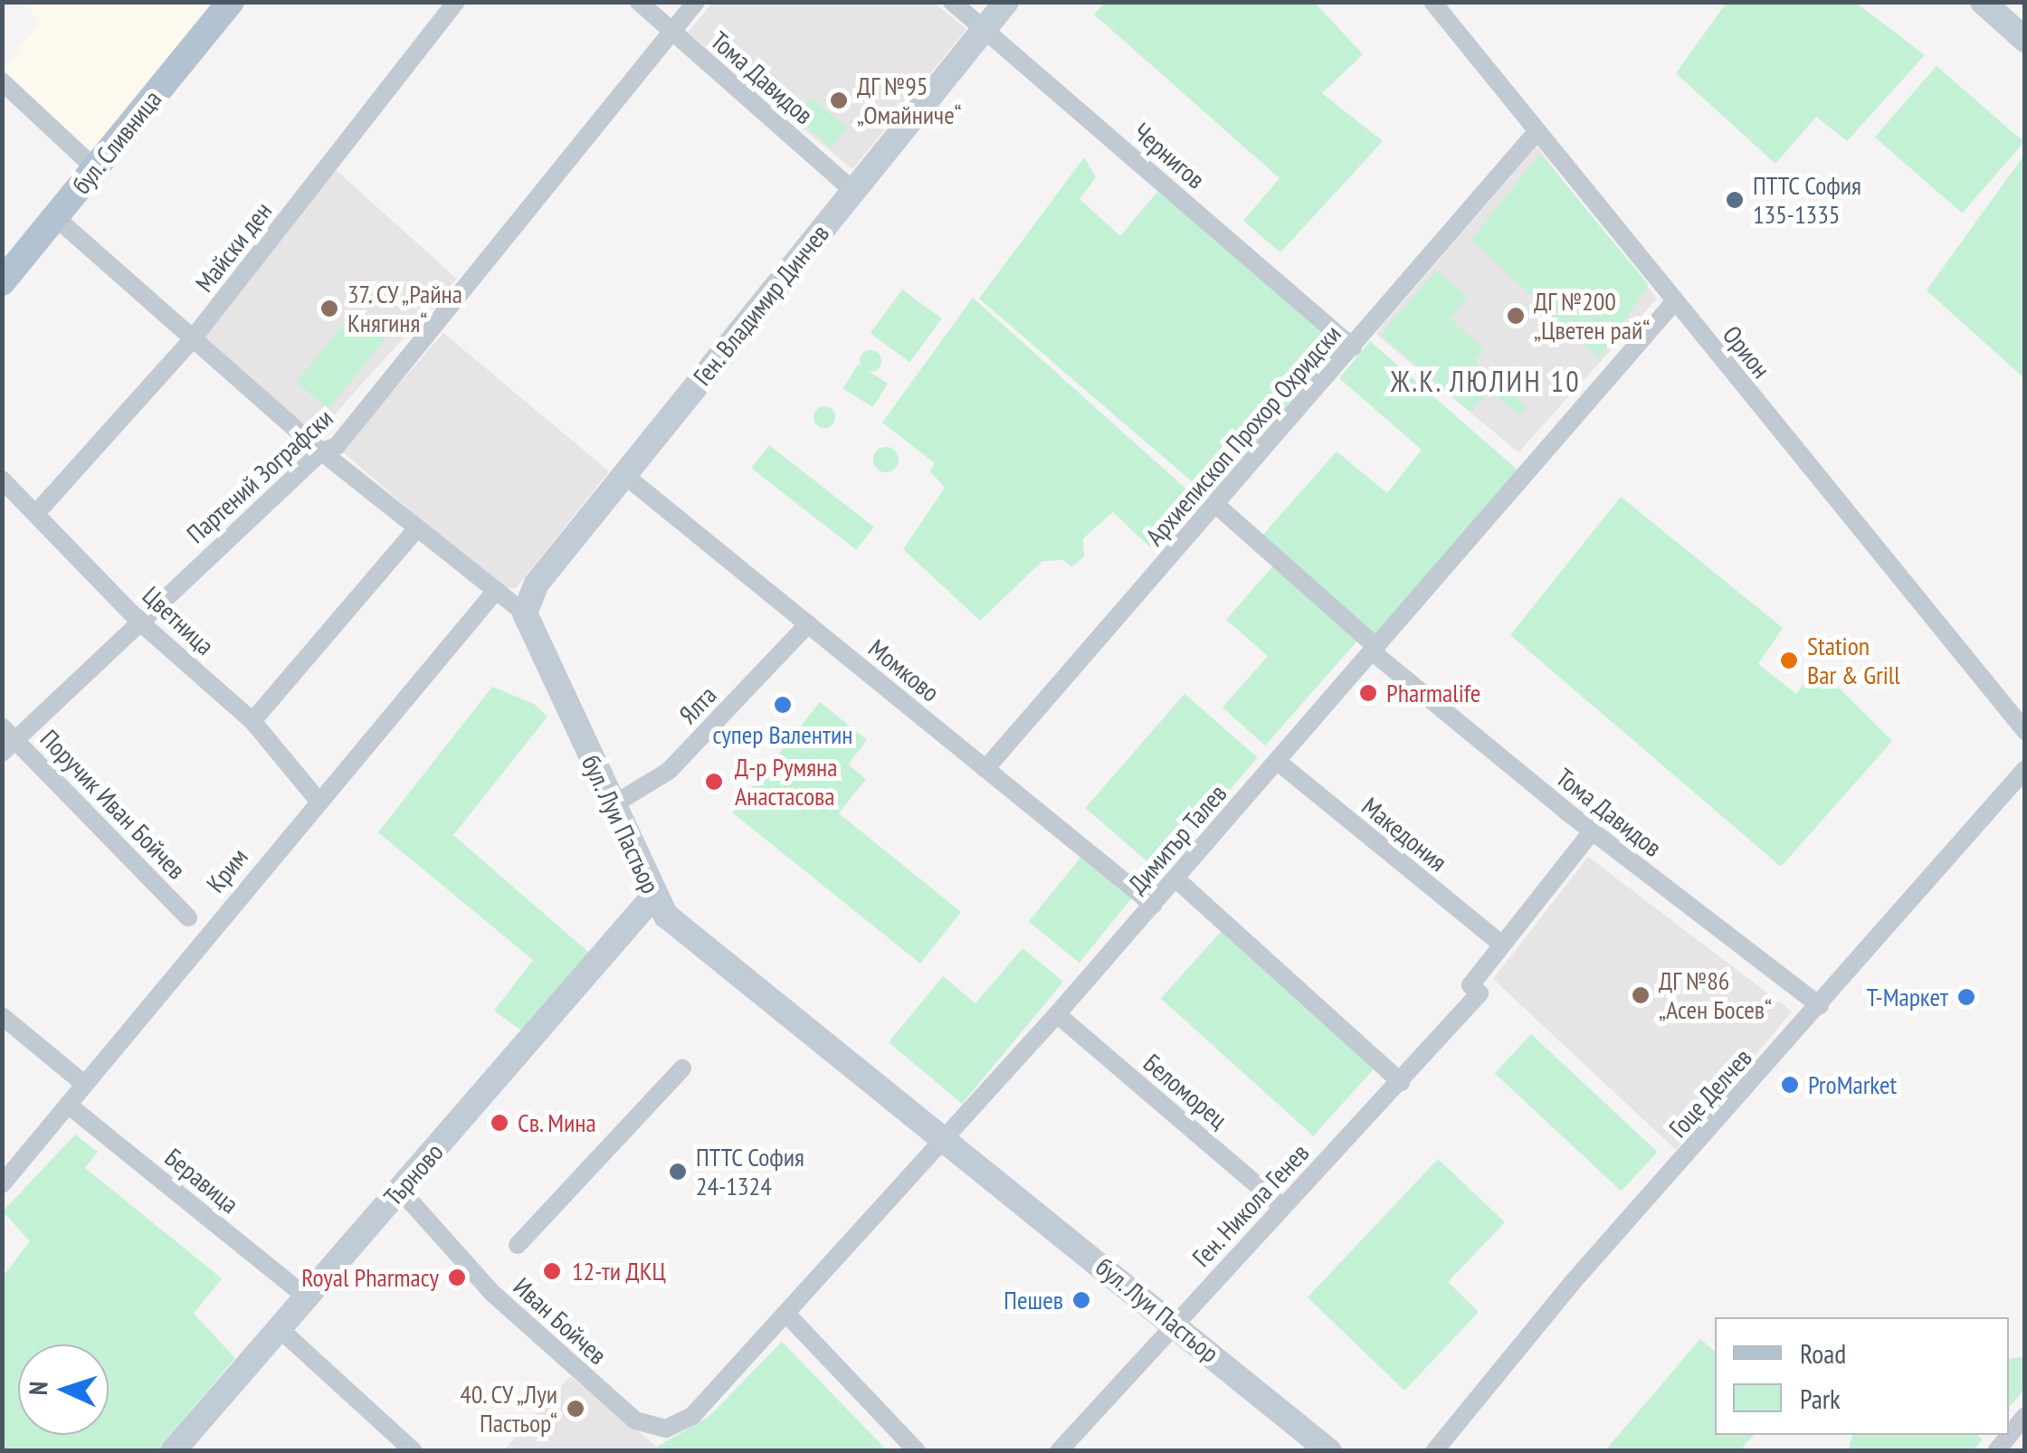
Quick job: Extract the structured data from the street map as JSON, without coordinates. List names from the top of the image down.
{
  "streets": {
    "main road": ["бул. Сливница"],
    "street": [
      "Тома Давидов",
      "Чернигов",
      "Майски ден",
      "Ген. Владимир Динчев",
      "Орион",
      "Архиепископ Прохор Охридски",
      "Партений Зографски",
      "Цветница",
      "Момково",
      "Ялта",
      "Поручик Иван Бойчев",
      "бул. Луи Пастьор",
      "Македония",
      "Димитър Талев",
      "Крим",
      "Беломорец",
      "Гоце Делчев",
      "Търново",
      "Беравица",
      "Ген. Никола Генев",
      "Иван Бойчев"
    ]
  },
  "crossings": [
    ["Тома Давидов", "Ген. Владимир Динчев"],
    ["Тома Давидов", "Архиепископ Прохор Охридски"],
    ["Тома Давидов", "Партений Зографски"],
    ["Тома Давидов", "Димитър Талев"],
    ["Тома Давидов", "Гоце Делчев"],
    ["Тома Давидов", "Ген. Никола Генев"],
    ["бул. Сливница", "бул. Луи Пастьор"],
    ["Чернигов", "Ген. Владимир Динчев"],
    ["Чернигов", "Архиепископ Прохор Охридски"],
    ["Майски ден", "Цветница"],
    ["Майски ден", "бул. Луи Пастьор"],
    ["Ген. Владимир Динчев", "Момково"],
    ["Ген. Владимир Динчев", "бул. Луи Пастьор"],
    ["Орион", "Архиепископ Прохор Охридски"],
    ["Орион", "Димитър Талев"],
    ["Архиепископ Прохор Охридски", "Момково"],
    ["Партений Зографски", "Цветница"],
    ["Партений Зографски", "Поручик Иван Бойчев"],
    ["Партений Зографски", "бул. Луи Пастьор"],
    ["Цветница", "Крим"],
    ["Момково", "Ялта"],
    ["Момково", "Димитър Талев"],
    ["Ялта", "бул. Луи Пастьор"],
    ["бул. Луи Пастьор", "Димитър Талев"],
    ["бул. Луи Пастьор", "Крим"],
    ["бул. Луи Пастьор", "Търново"],
    ["бул. Луи Пастьор", "Ген. Никола Генев"],
    ["Македония", "Димитър Талев"],
    ["Македония", "Ген. Никола Генев"],
    ["Димитър Талев", "Беломорец"],
    ["Димитър Талев", "Иван Бойчев"],
    ["Крим", "Беравица"],
    ["Беломорец", "Ген. Никола Генев"],
    ["Търново", "Беравица"],
    ["Търново", "Иван Бойчев"]
  ],
  "districts": ["Ж.К. ЛЮЛИН 10"],
  "places": [
    "ДГ №95 „Омайниче“",
    "ПТТС София 135-1335",
    "37. СУ „Райна Княгиня“",
    "ДГ №200 „Цветен рай“",
    "Station Bar & Grill",
    "Pharmalife",
    "супер Валентин",
    "Д-р Румяна Анастасова",
    "ДГ №86 „Асен Босев“",
    "Т-Маркет",
    "ProMarket",
    "Св. Мина",
    "ПТТС София 24-1324",
    "12-ти ДКЦ",
    "Royal Pharmacy",
    "Пешев",
    "40. СУ „Луи Пастьор“"
  ],
  "legend": ["Road", "Park"],
  "north": "left"
}
